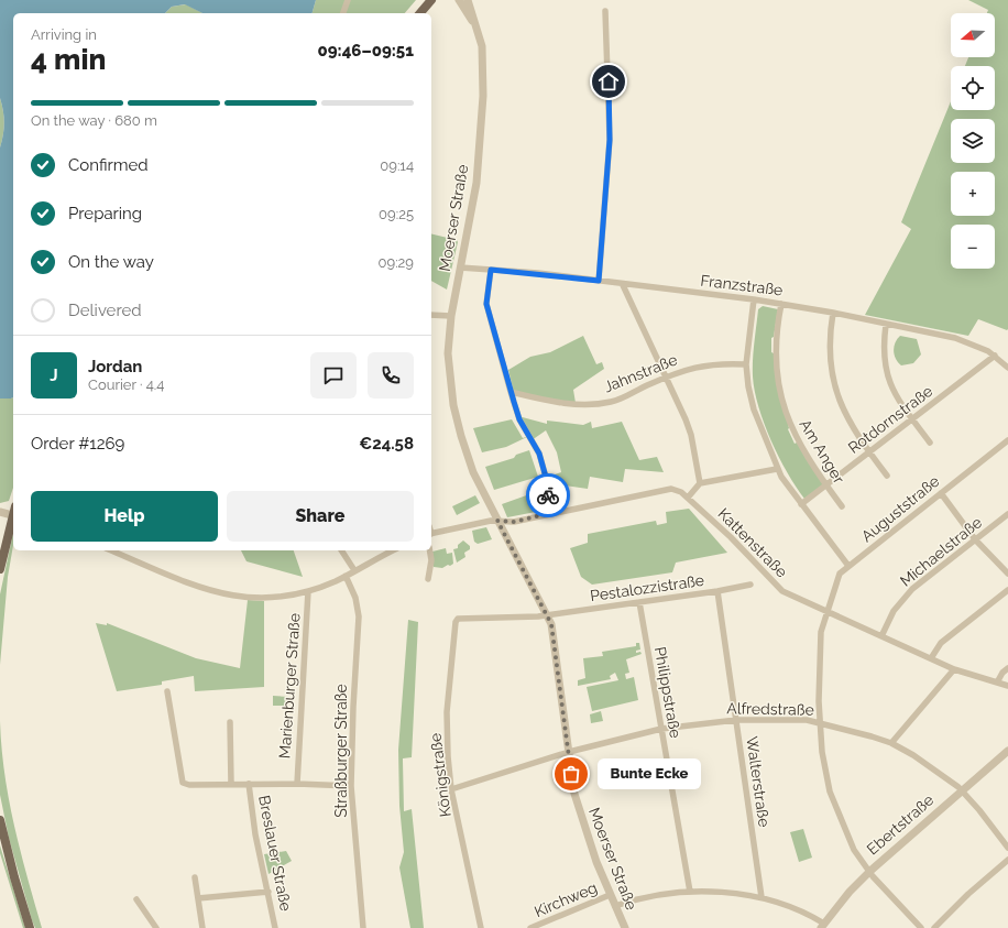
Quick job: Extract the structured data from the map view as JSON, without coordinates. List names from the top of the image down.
{
  "streets": {
    "street": [
      "Moerser Straße",
      "Franzstraße",
      "Jahnstraße",
      "Rotdornstraße",
      "Am Anger",
      "Auguststraße",
      "Kattenstraße",
      "Michaelstraße",
      "Pestalozzistraße",
      "Marienburger Straße",
      "Philippstraße",
      "Alfredstraße",
      "Straßburger Straße",
      "Königstraße",
      "Walterstraße",
      "Ebertstraße",
      "Breslauer Straße",
      "Kirchweg"
    ]
  },
  "crossings": [
    ["Moerser Straße", "Franzstraße"],
    ["Moerser Straße", "Kattenstraße"],
    ["Moerser Straße", "Pestalozzistraße"],
    ["Moerser Straße", "Alfredstraße"],
    ["Moerser Straße", "Kirchweg"],
    ["Franzstraße", "Rotdornstraße"],
    ["Franzstraße", "Am Anger"],
    ["Rotdornstraße", "Am Anger"],
    ["Auguststraße", "Kattenstraße"],
    ["Auguststraße", "Alfredstraße"],
    ["Auguststraße", "Ebertstraße"],
    ["Kattenstraße", "Michaelstraße"],
    ["Pestalozzistraße", "Philippstraße"],
    ["Pestalozzistraße", "Königstraße"],
    ["Pestalozzistraße", "Walterstraße"],
    ["Philippstraße", "Alfredstraße"],
    ["Alfredstraße", "Königstraße"],
    ["Alfredstraße", "Walterstraße"],
    ["Alfredstraße", "Ebertstraße"]
  ],
  "places": ["Bunte Ecke"],
  "north": "left",
  "page": {
    "map_buttons": ["+", "−"],
    "heading": ["4 min", "Arriving in", "09:46–09:51"],
    "panel": [
      "Jordan",
      "Courier · 4.4",
      "Order #1269",
      "€24.58"
    ],
    "bar": "On the way · 680 m",
    "list": [
      ["Confirmed", "09:14"],
      ["Preparing", "09:25"],
      ["On the way", "09:29"],
      "Delivered"
    ],
    "round": "J",
    "buttons": ["Help", "Share"],
    "bubble": "Bunte Ecke"
  }
}
